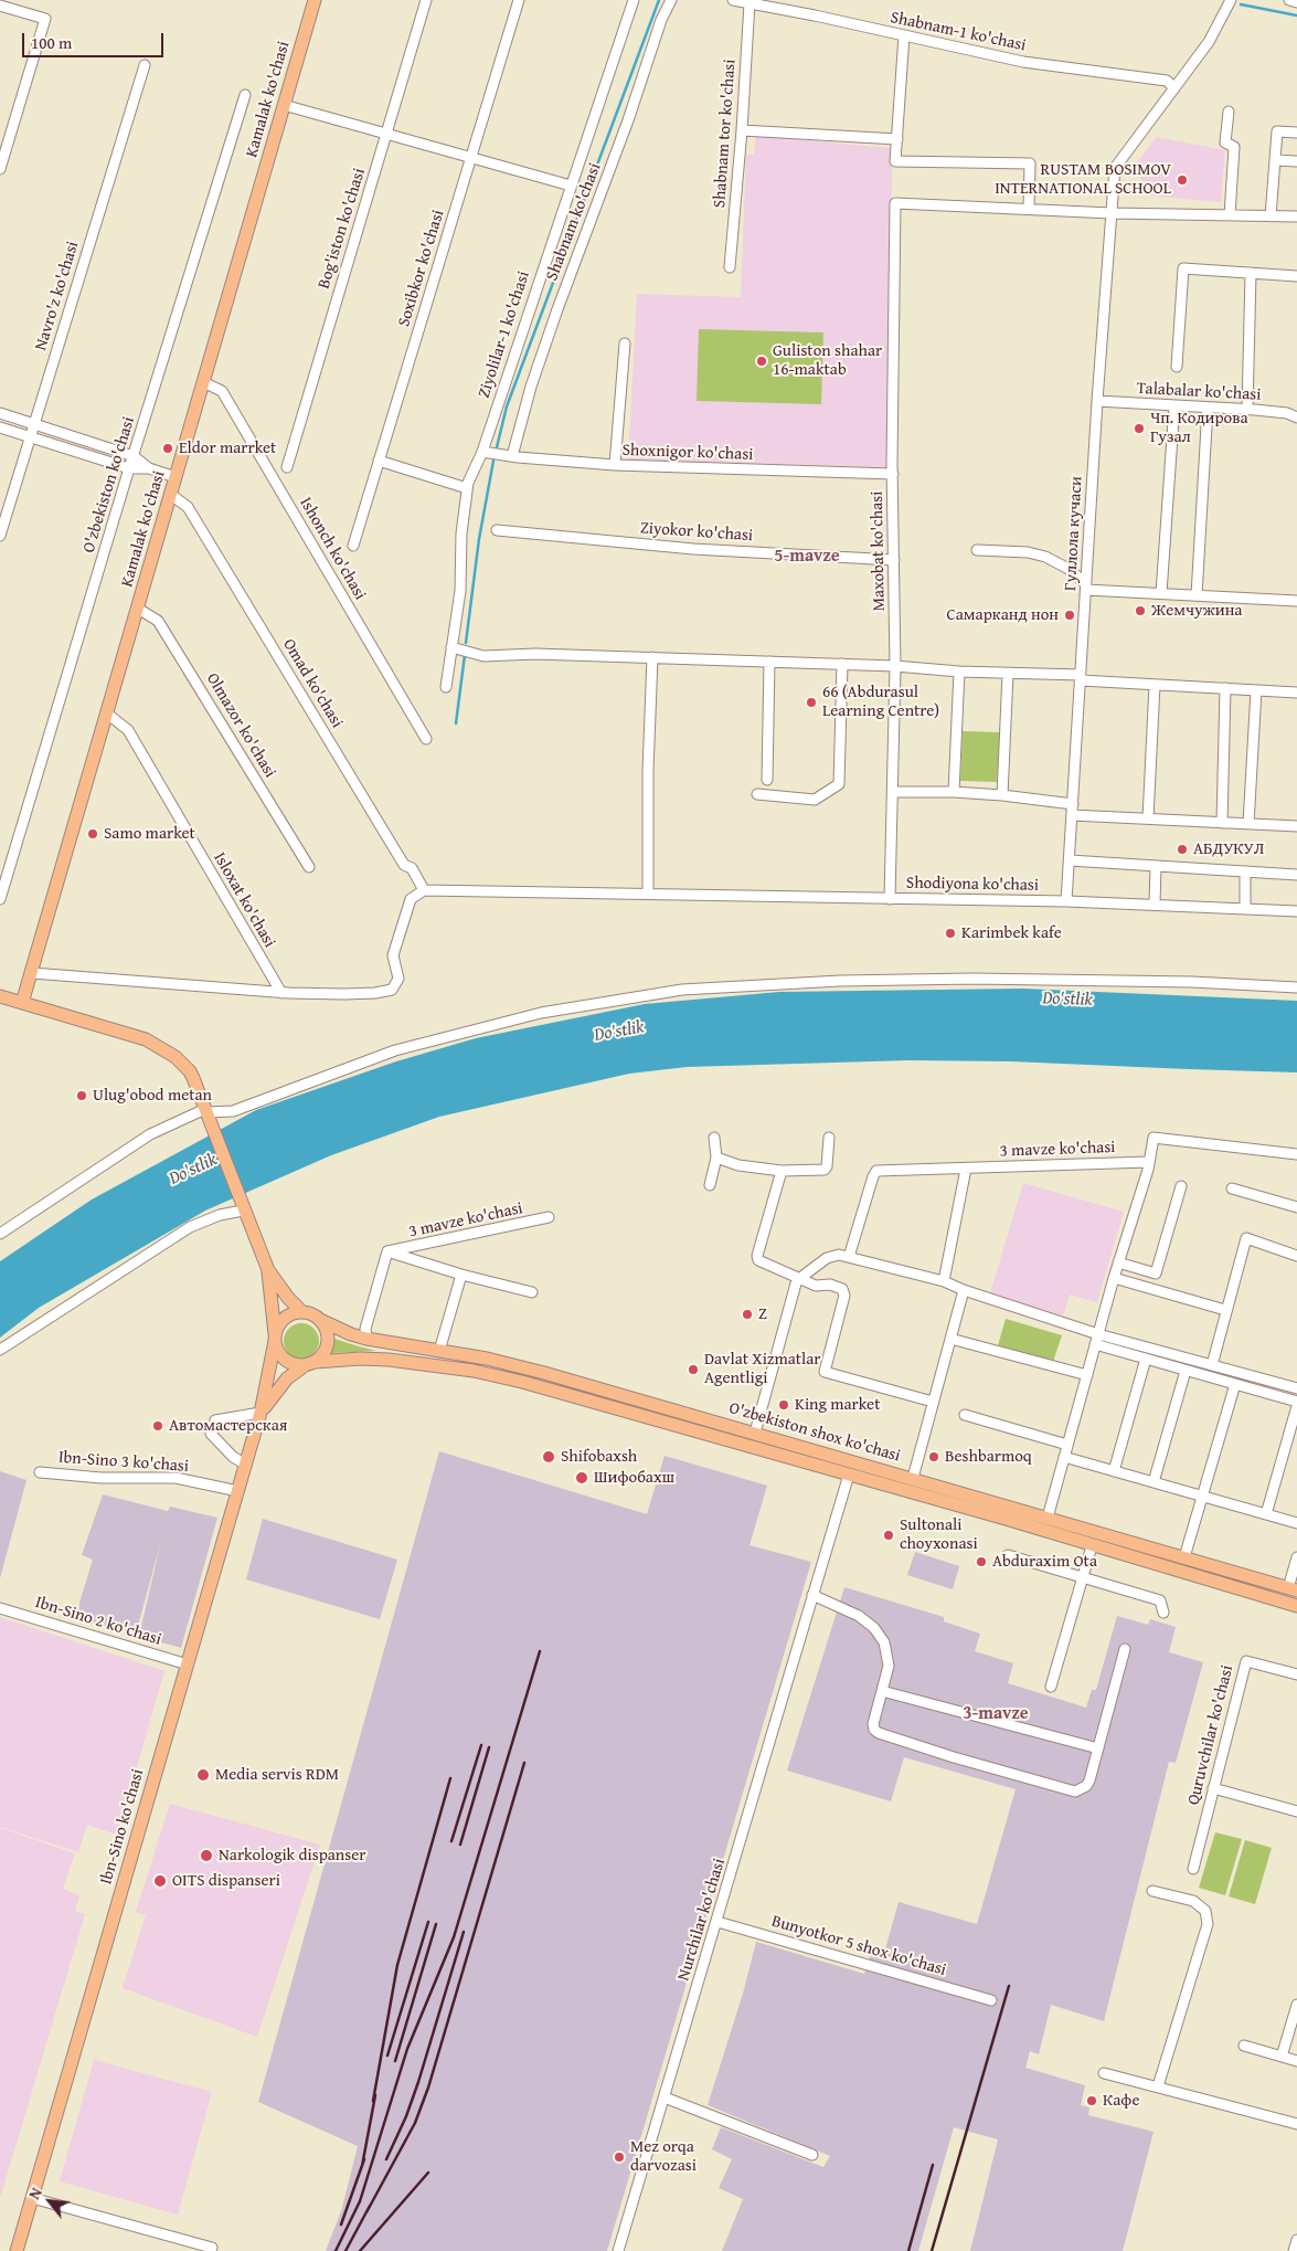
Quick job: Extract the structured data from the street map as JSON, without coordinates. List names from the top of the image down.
{
  "streets": {
    "main road": ["Kamalak ko'chasi", "O'zbekiston shox ko'chasi", "Ibn-Sino ko'chasi"],
    "street": [
      "Shabnam-1 ko'chasi",
      "Shabnam tor ko'chasi",
      "Shabnam ko'chasi",
      "Bog'iston ko'chasi",
      "Soxibkor ko'chasi",
      "Navro'z ko'chasi",
      "Ziyolilar-1 ko'chasi",
      "Talabalar ko'chasi",
      "Shoxnigor ko'chasi",
      "O'zbekiston ko'chasi",
      "Ziyokor ko'chasi",
      "Гуллола кучаси",
      "Ishonch ko'chasi",
      "Maxobat ko'chasi",
      "Omad ko'chasi",
      "Olmazor ko'chasi",
      "Shodiyona ko'chasi",
      "Isloxat ko'chasi",
      "3 mavze ko'chasi",
      "Ibn-Sino 3 ko'chasi",
      "Ibn-Sino 2 ko'chasi",
      "Quruvchilar ko'chasi",
      "Nurchilar ko'chasi",
      "Bunyotkor 5 shox ko'chasi"
    ]
  },
  "crossings": [
    ["Shabnam-1 ko'chasi", "Shabnam tor ko'chasi"],
    ["Shabnam-1 ko'chasi", "Гуллола кучаси"],
    ["Kamalak ko'chasi", "Ishonch ko'chasi"],
    ["Kamalak ko'chasi", "Omad ko'chasi"],
    ["Kamalak ko'chasi", "Olmazor ko'chasi"],
    ["Kamalak ko'chasi", "Isloxat ko'chasi"],
    ["Shabnam ko'chasi", "Shoxnigor ko'chasi"],
    ["Ziyolilar-1 ko'chasi", "Shoxnigor ko'chasi"],
    ["Talabalar ko'chasi", "Гуллола кучаси"],
    ["Shoxnigor ko'chasi", "Maxobat ko'chasi"],
    ["Ziyokor ko'chasi", "Maxobat ko'chasi"],
    ["Гуллола кучаси", "Shodiyona ko'chasi"],
    ["Maxobat ko'chasi", "Shodiyona ko'chasi"],
    ["Omad ko'chasi", "Shodiyona ko'chasi"],
    ["O'zbekiston shox ko'chasi", "Ibn-Sino ko'chasi"],
    ["O'zbekiston shox ko'chasi", "Nurchilar ko'chasi"],
    ["Ibn-Sino 3 ko'chasi", "Ibn-Sino ko'chasi"],
    ["Ibn-Sino 2 ko'chasi", "Ibn-Sino ko'chasi"],
    ["Nurchilar ko'chasi", "Bunyotkor 5 shox ko'chasi"]
  ],
  "districts": ["5-mavze", "3-mavze"],
  "water": ["Do'stlik"],
  "places": [
    "RUSTAM BOSIMOV INTERNATIONAL SCHOOL",
    "Guliston shahar 16-maktab",
    "Чп. Кодирова Гузал",
    "Eldor marrket",
    "Жемчужина",
    "Самарканд нон",
    "66 (Abdurasul Learning Centre)",
    "Samo market",
    "АБДУКУЛ",
    "Karimbek kafe",
    "Ulug'obod metan",
    "Z",
    "Davlat Xizmatlar Agentligi",
    "King market",
    "Автомастерская",
    "Shifobaxsh",
    "Beshbarmoq",
    "Шифобахш",
    "Sultonali choyxonasi",
    "Abduraxim Ota",
    "Media servis RDM",
    "Narkologik dispanser",
    "OITS dispanseri",
    "Кафе",
    "Mez orqa darvozasi"
  ],
  "scale_bar": "100 m",
  "north": "top left"
}
